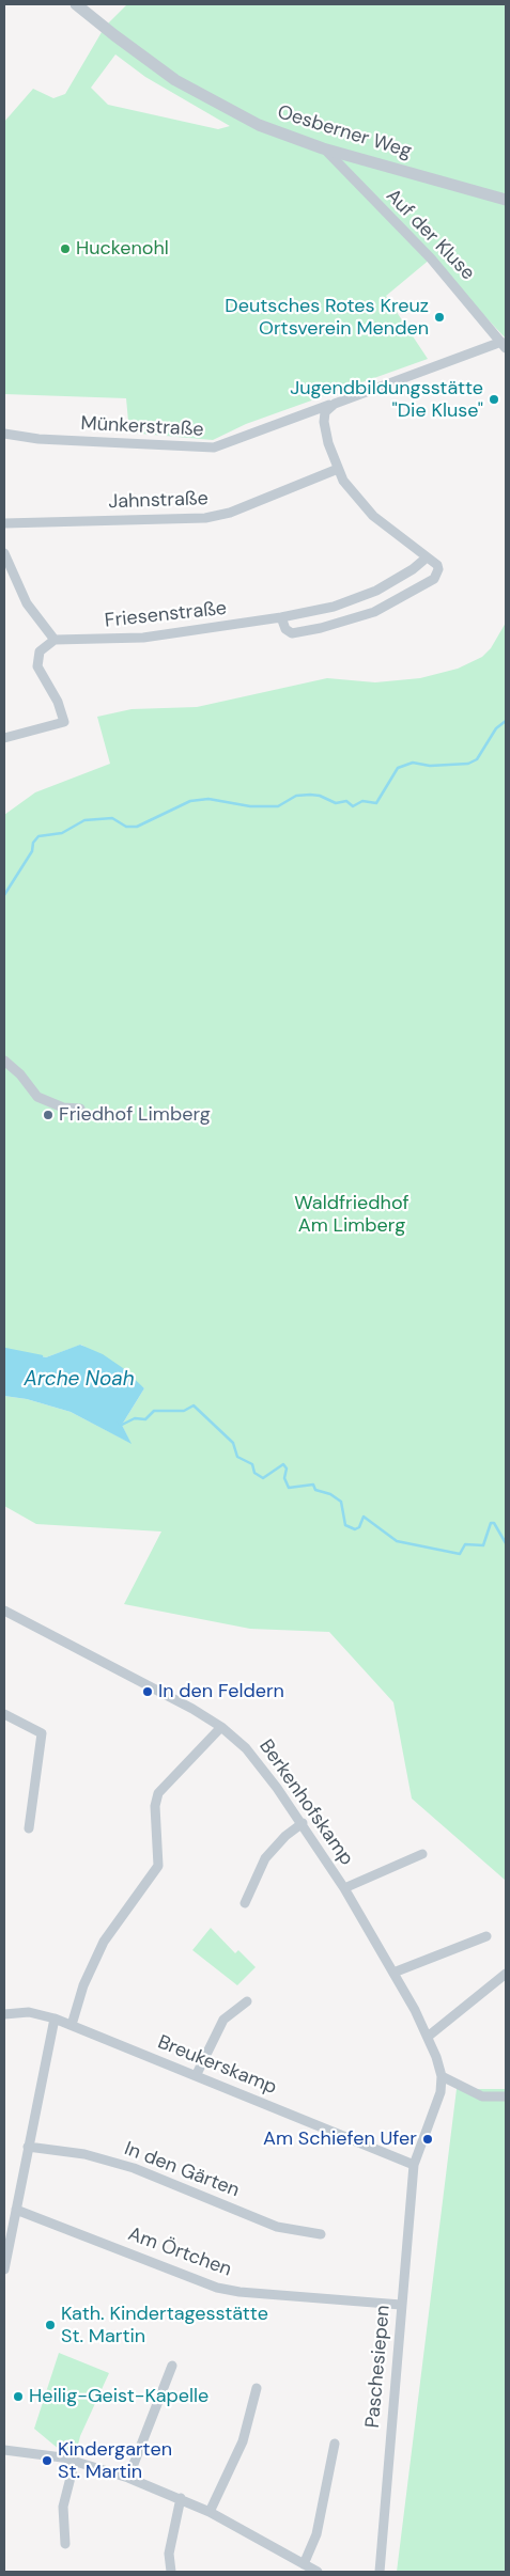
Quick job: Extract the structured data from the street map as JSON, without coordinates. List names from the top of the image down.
{
  "streets": {
    "street": [
      "Oesberner Weg",
      "Auf der Kluse",
      "Münkerstraße",
      "Jahnstraße",
      "Friesenstraße",
      "Berkenhofskamp",
      "Breukerskamp",
      "In den Gärten",
      "Am Örtchen",
      "Paschesiepen"
    ]
  },
  "crossings": [
    ["Oesberner Weg", "Auf der Kluse"],
    ["Auf der Kluse", "Münkerstraße"],
    ["Berkenhofskamp", "Breukerskamp"],
    ["Berkenhofskamp", "Paschesiepen"],
    ["Breukerskamp", "Paschesiepen"],
    ["Am Örtchen", "Paschesiepen"]
  ],
  "water": ["Arche Noah"],
  "parks": ["Waldfriedhof Am Limberg"],
  "places": [
    "Huckenohl",
    "Deutsches Rotes Kreuz Ortsverein Menden",
    "Jugendbildungsstätte \"Die Kluse\"",
    "Friedhof Limberg",
    "In den Feldern",
    "Am Schiefen Ufer",
    "Kath. Kindertagesstätte St. Martin",
    "Heilig-Geist-Kapelle",
    "Kindergarten St. Martin"
  ]
}
